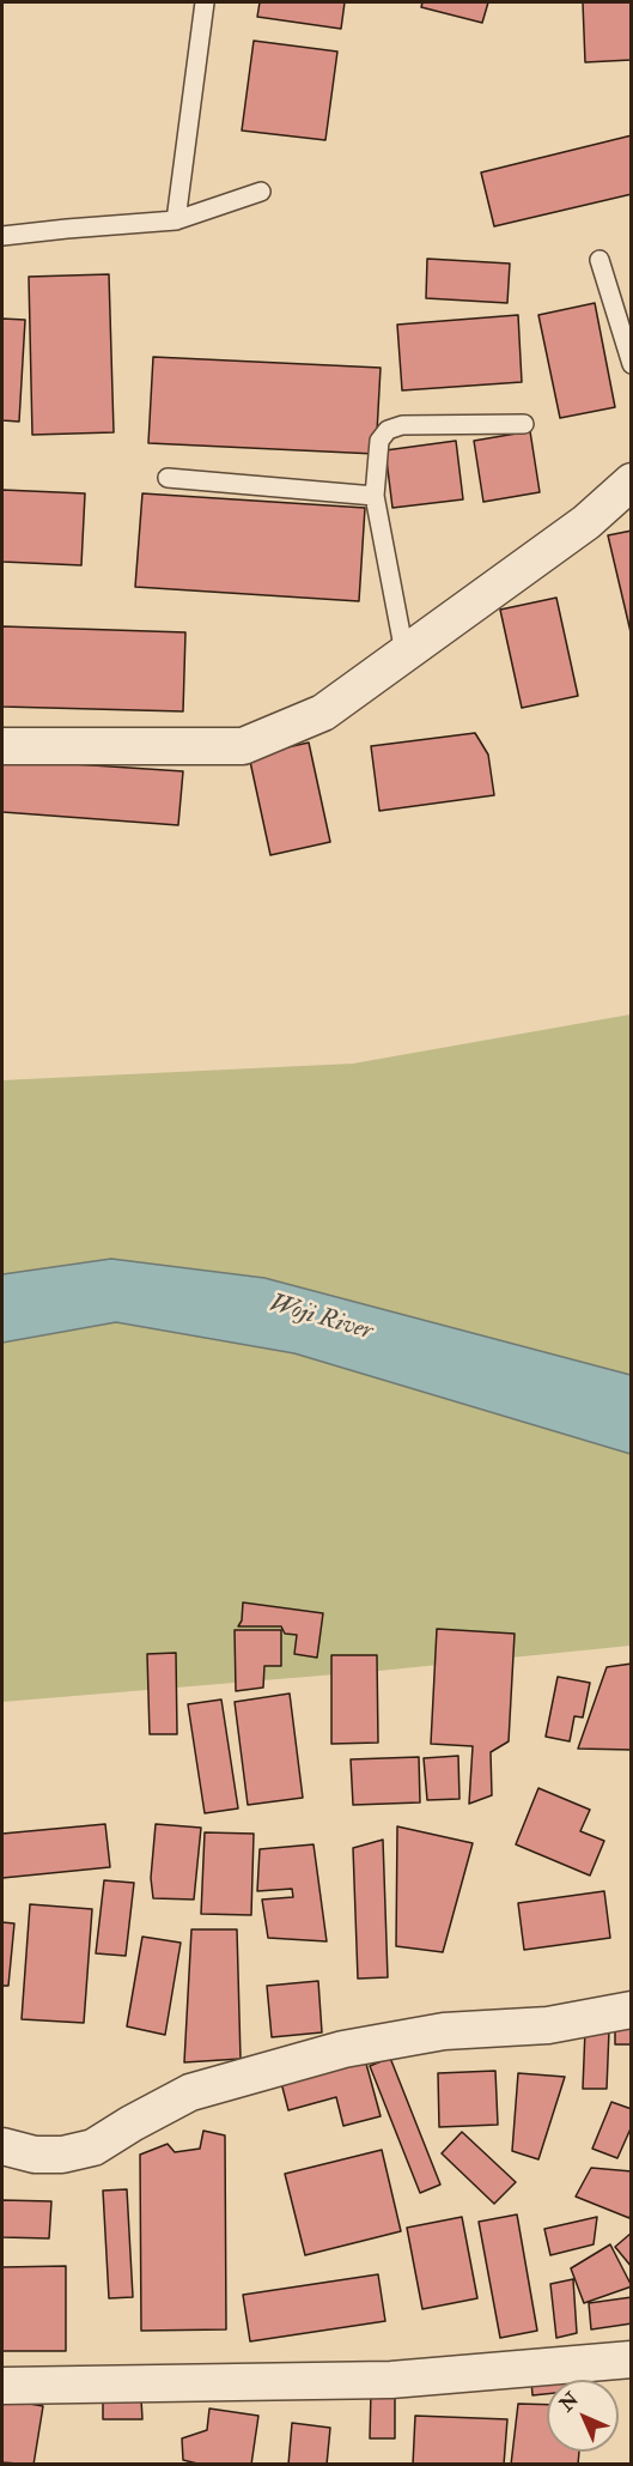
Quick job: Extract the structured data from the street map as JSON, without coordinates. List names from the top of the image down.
{
  "water": ["Woji River"],
  "north": "top left"
}
